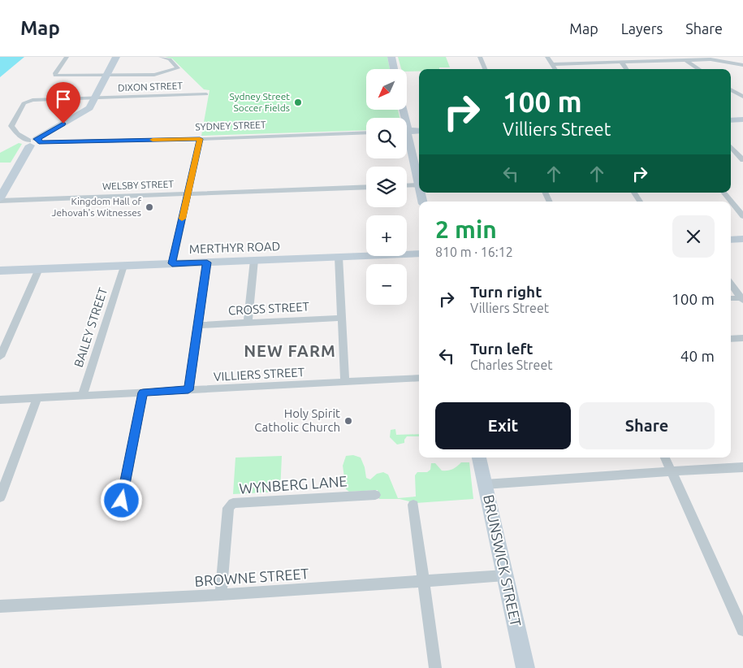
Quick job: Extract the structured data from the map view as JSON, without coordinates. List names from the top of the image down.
{
  "streets": {
    "street": [
      "DIXON STREET",
      "SYDNEY STREET",
      "WELSBY STREET",
      "MERTHYR ROAD",
      "CROSS STREET",
      "BAILEY STREET",
      "VILLIERS STREET",
      "WYNBERG LANE",
      "BRUNSWICK STREET",
      "BROWNE STREET"
    ]
  },
  "crossings": [
    ["DIXON STREET", "SYDNEY STREET"],
    ["MERTHYR ROAD", "BAILEY STREET"],
    ["BAILEY STREET", "VILLIERS STREET"],
    ["WYNBERG LANE", "BROWNE STREET"],
    ["BRUNSWICK STREET", "BROWNE STREET"]
  ],
  "districts": ["NEW FARM"],
  "places": ["Sydney Street Soccer Fields", "Kingdom Hall of Jehovah's Witnesses", "Holy Spirit Catholic Church"],
  "north": "bottom left",
  "page": {
    "header": "Map",
    "nav": ["Map", "Layers", "Share"],
    "map_buttons": ["+", "−"],
    "turn": ["100 m", "Villiers Street"],
    "heading": ["2 min", "810 m · 16:12"],
    "list": [
      {
        "name": "Turn right",
        "note": "Villiers Street",
        "value": "100 m"
      },
      {
        "name": "Turn left",
        "note": "Charles Street",
        "value": "40 m"
      }
    ],
    "buttons": ["Exit", "Share"]
  }
}
